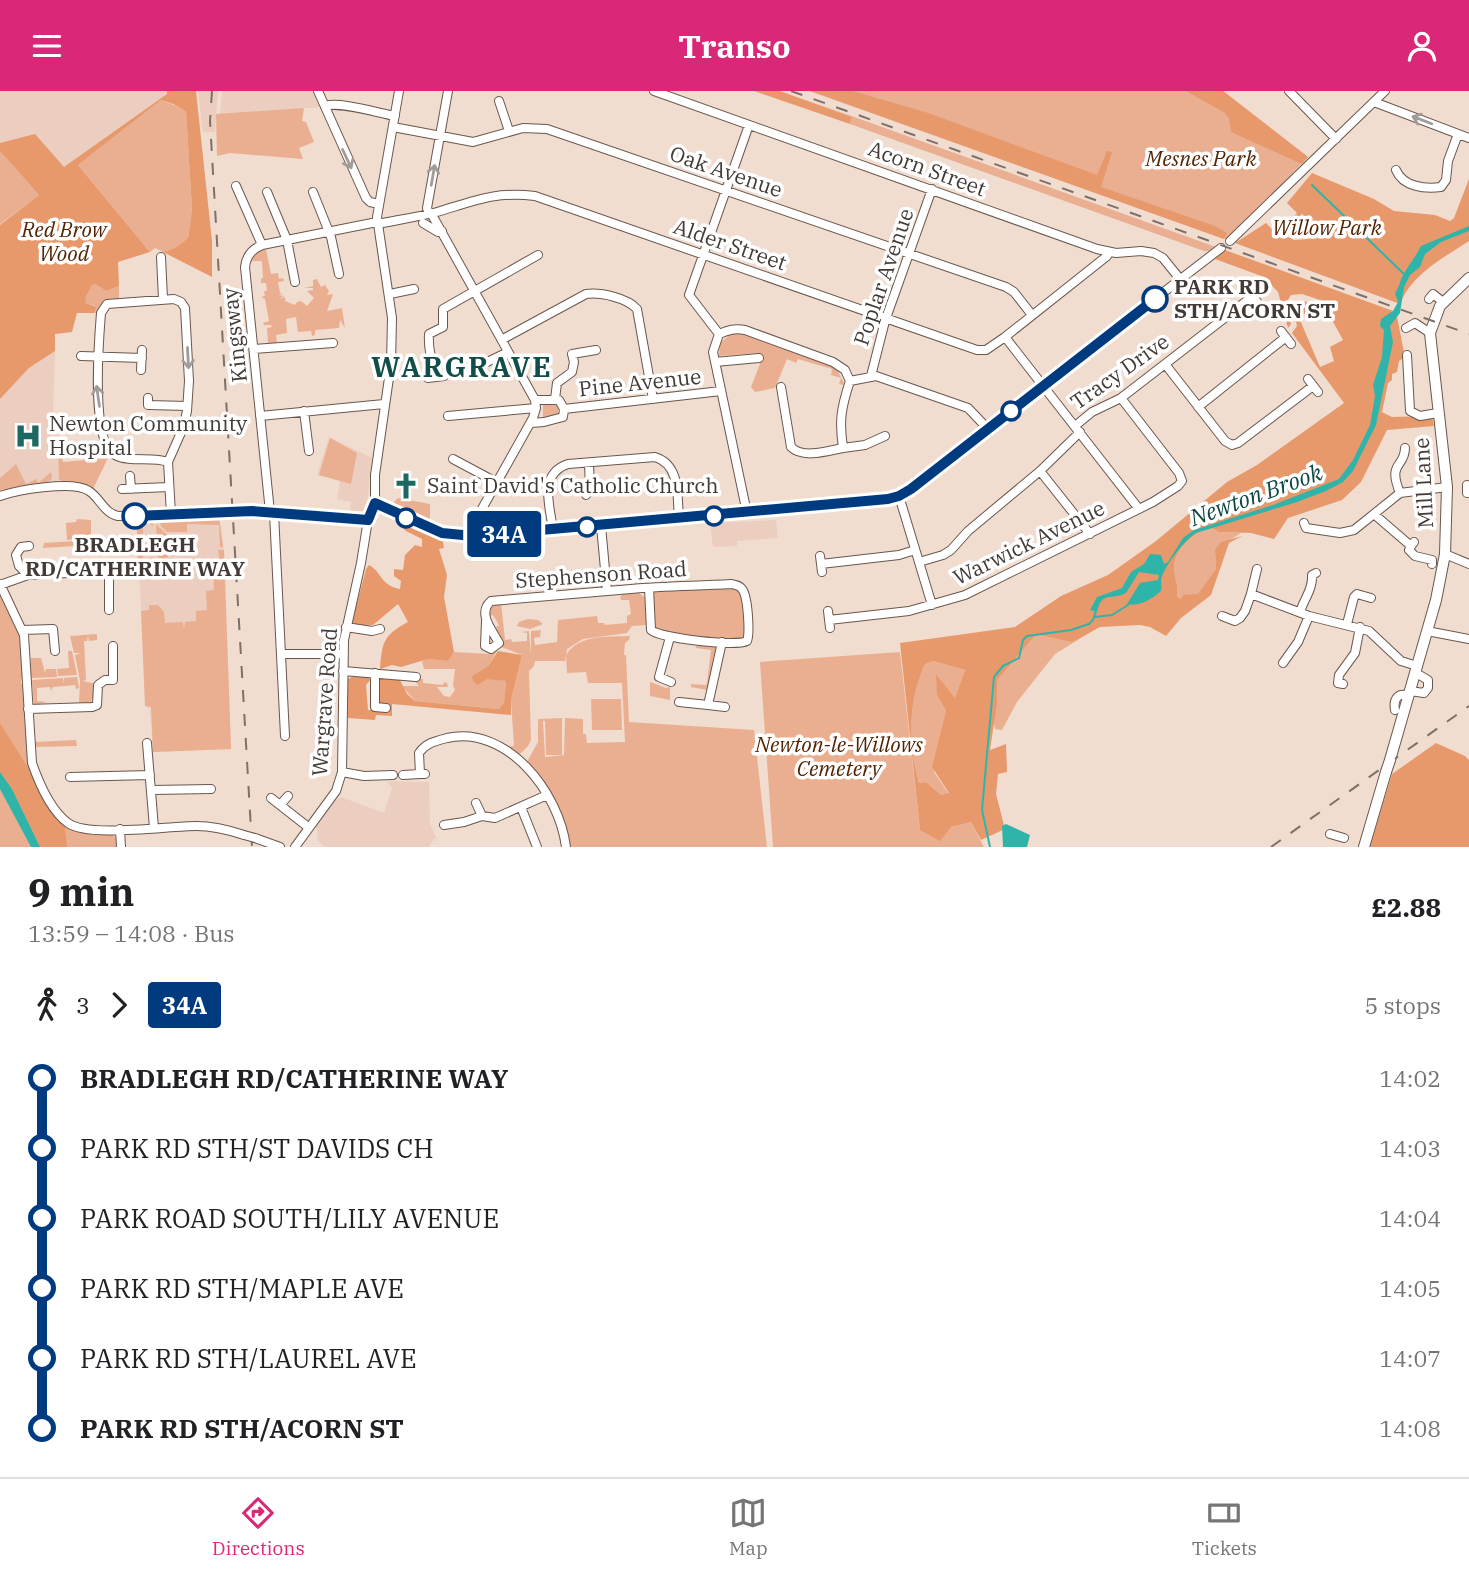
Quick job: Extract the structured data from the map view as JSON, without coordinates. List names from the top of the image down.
{
  "streets": {
    "main road": ["Mill Lane"],
    "street": [
      "Acorn Street",
      "Oak Avenue",
      "Alder Street",
      "Poplar Avenue",
      "Kingsway",
      "Tracy Drive",
      "Pine Avenue",
      "Warwick Avenue",
      "Stephenson Road",
      "Wargrave Road"
    ]
  },
  "crossings": [
    ["Acorn Street", "Alder Street"],
    ["Acorn Street", "Poplar Avenue"],
    ["Oak Avenue", "Alder Street"],
    ["Oak Avenue", "Poplar Avenue"],
    ["Oak Avenue", "Wargrave Road"],
    ["Alder Street", "Poplar Avenue"],
    ["Alder Street", "Kingsway"],
    ["Alder Street", "Wargrave Road"],
    ["Tracy Drive", "Warwick Avenue"]
  ],
  "districts": ["WARGRAVE"],
  "water": ["Newton Brook"],
  "parks": [
    "Mesnes Park",
    "Willow Park",
    "Red Brow Wood",
    "Newton-le-Willows Cemetery"
  ],
  "places": {
    "other": ["PARK RD STH/ACORN ST", "BRADLEGH RD/CATHERINE WAY"],
    "hospital": ["Newton Community Hospital"],
    "church": ["Saint David's Catholic Church"]
  },
  "lines": ["bus line 34A"],
  "page": {
    "header": "Transo",
    "on_map": "34A",
    "heading": ["9 min", "13:59 – 14:08 · Bus", "£2.88"],
    "legs": ["3", "34A", "5 stops"],
    "list": [
      {
        "name": "BRADLEGH RD/CATHERINE WAY",
        "value": "14:02"
      },
      {
        "name": "PARK RD STH/ST DAVIDS CH",
        "value": "14:03"
      },
      {
        "name": "PARK ROAD SOUTH/LILY AVENUE",
        "value": "14:04"
      },
      {
        "name": "PARK RD STH/MAPLE AVE",
        "value": "14:05"
      },
      {
        "name": "PARK RD STH/LAUREL AVE",
        "value": "14:07"
      },
      {
        "name": "PARK RD STH/ACORN ST",
        "value": "14:08"
      }
    ],
    "tabs": ["Directions", "Map", "Tickets"]
  }
}
